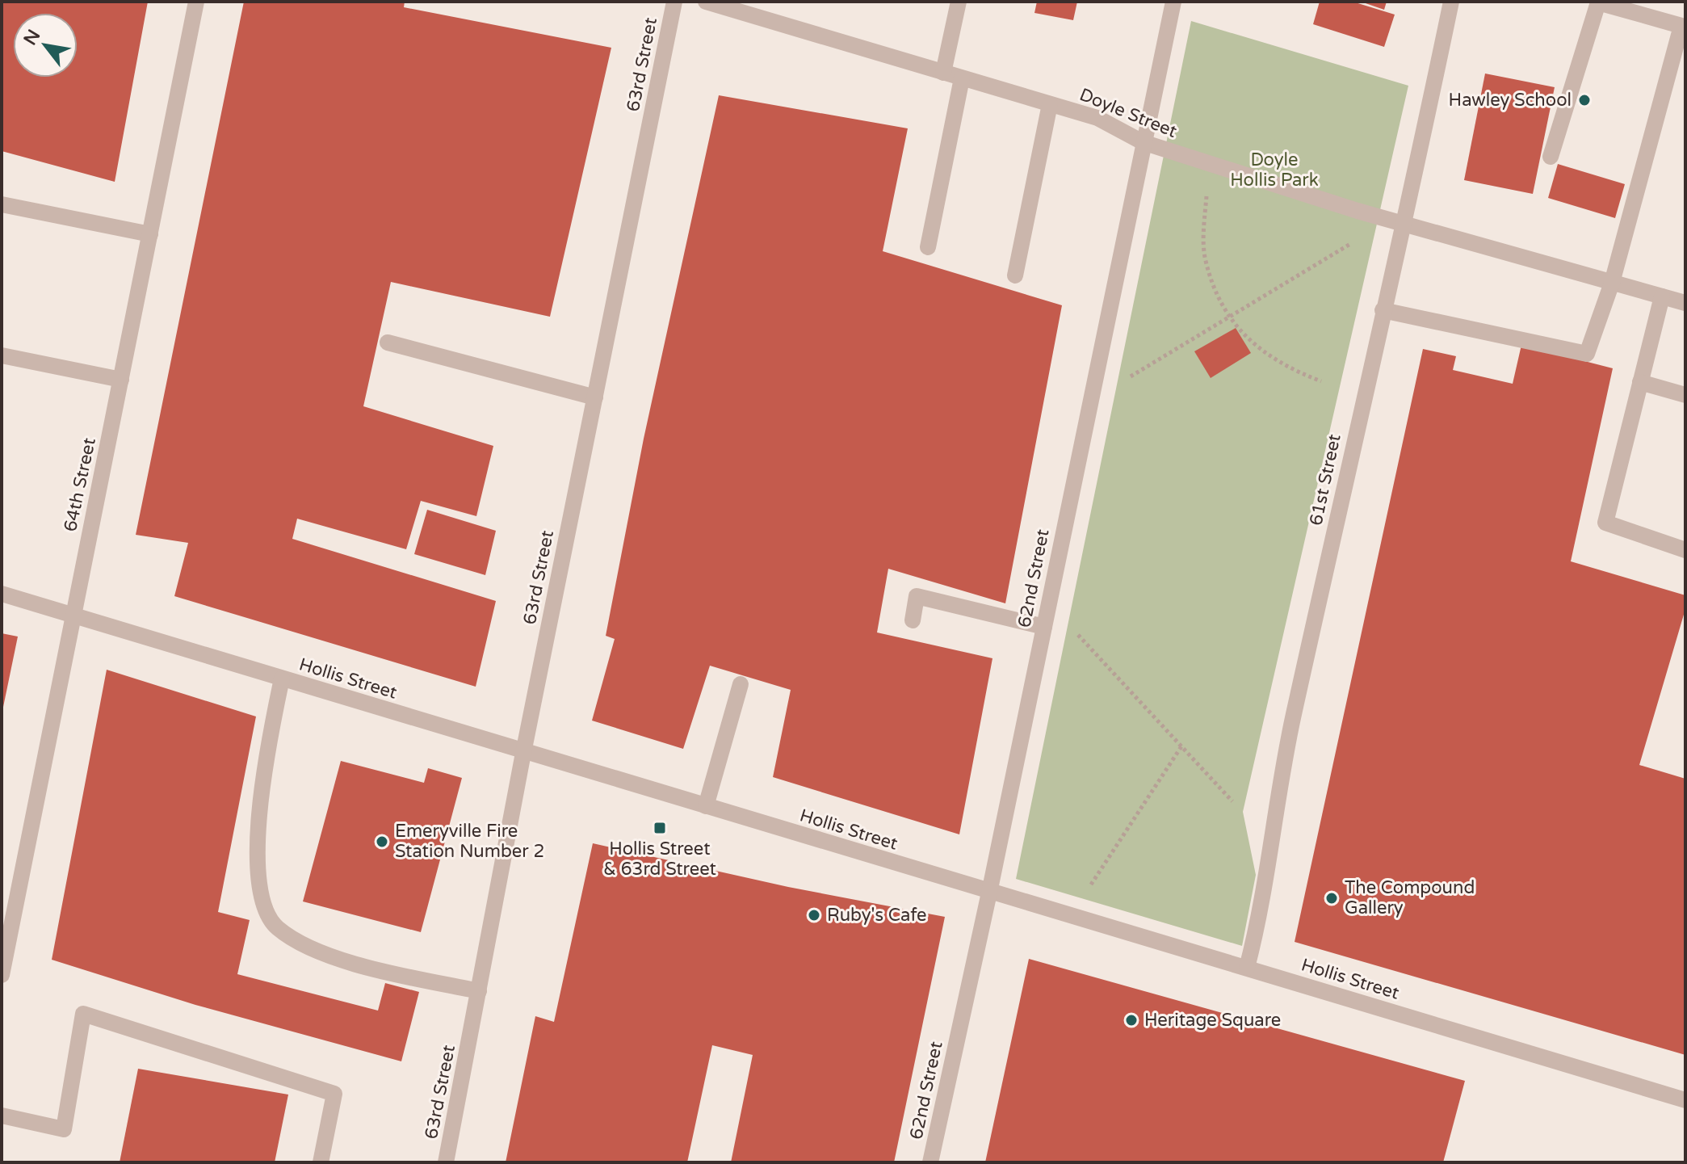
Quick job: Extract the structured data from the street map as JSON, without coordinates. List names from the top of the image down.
{
  "streets": {
    "street": [
      "63rd Street",
      "Doyle Street",
      "61st Street",
      "64th Street",
      "62nd Street",
      "Hollis Street"
    ]
  },
  "crossings": [
    ["63rd Street", "Hollis Street"],
    ["Doyle Street", "61st Street"],
    ["Doyle Street", "62nd Street"],
    ["61st Street", "Hollis Street"],
    ["64th Street", "Hollis Street"],
    ["62nd Street", "Hollis Street"]
  ],
  "parks": ["Doyle Hollis Park"],
  "places": {
    "other": [
      "Hawley School",
      "Emeryville Fire Station Number 2",
      "The Compound Gallery",
      "Ruby's Cafe",
      "Heritage Square"
    ],
    "transit": ["Hollis Street & 63rd Street"]
  },
  "north": "top left"
}
